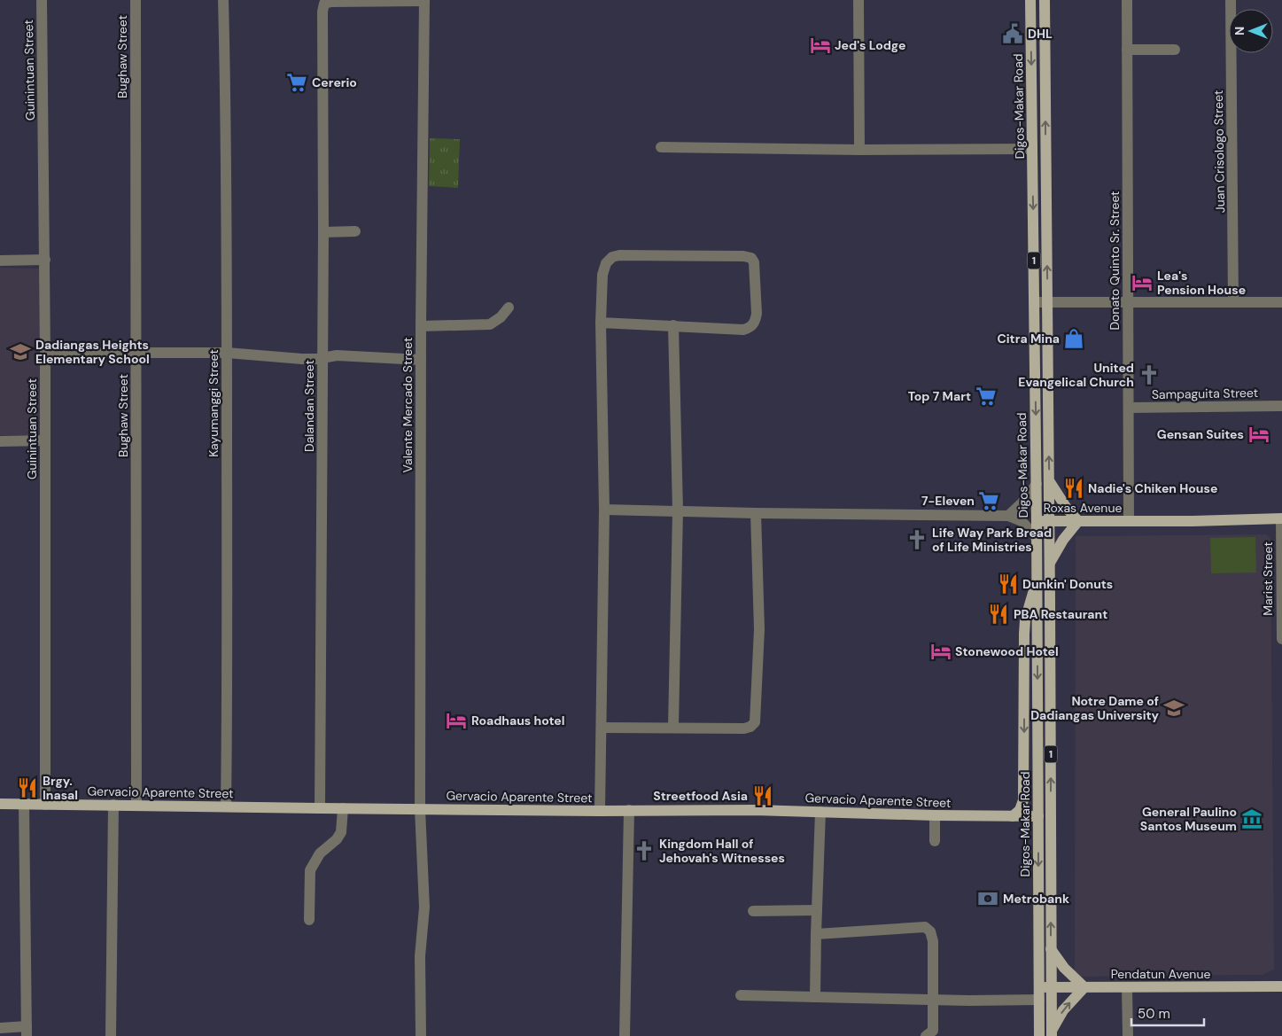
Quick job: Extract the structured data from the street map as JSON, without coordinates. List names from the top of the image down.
{
  "streets": {
    "main road": [
      "Digos-Makar Road",
      "1",
      "Roxas Avenue",
      "Gervacio Aparente Street",
      "Pendatun Avenue"
    ],
    "street": [
      "Bughaw Street",
      "Guinintuan Street",
      "Juan Crisologo Street",
      "Donato Quinto Sr. Street",
      "Sampaguita Street",
      "Kayumanggi Street",
      "Valente Mercado Street",
      "Dalandan Street",
      "Marist Street"
    ]
  },
  "crossings": [
    ["Bughaw Street", "Gervacio Aparente Street"],
    ["Guinintuan Street", "Gervacio Aparente Street"],
    ["Digos-Makar Road", "Roxas Avenue"],
    ["Digos-Makar Road", "Gervacio Aparente Street"],
    ["Digos-Makar Road", "Pendatun Avenue"],
    ["Donato Quinto Sr. Street", "Sampaguita Street"],
    ["Donato Quinto Sr. Street", "Roxas Avenue"],
    ["Kayumanggi Street", "Gervacio Aparente Street"],
    ["Valente Mercado Street", "Dalandan Street"],
    ["Valente Mercado Street", "Gervacio Aparente Street"],
    ["Dalandan Street", "Gervacio Aparente Street"],
    ["Roxas Avenue", "Marist Street"]
  ],
  "places": {
    "public building": ["DHL"],
    "hotel": [
      "Jed's Lodge",
      "Lea's Pension House",
      "Gensan Suites",
      "Stonewood Hotel",
      "Roadhaus hotel"
    ],
    "supermarket": ["Cererio", "Top 7 Mart", "7-Eleven"],
    "shop": ["Citra Mina"],
    "school or university": ["Dadiangas Heights Elementary School", "Notre Dame of Dadiangas University"],
    "church": ["United Evangelical Church", "Life Way Park Bread of Life Ministries", "Kingdom Hall of Jehovah's Witnesses"],
    "restaurant": [
      "Nadie's Chiken House",
      "Dunkin' Donuts",
      "PBA Restaurant",
      "Brgy. Inasal",
      "Streetfood Asia"
    ],
    "museum": ["General Paulino Santos Museum"],
    "bank": ["Metrobank"]
  },
  "scale_bar": "50 m",
  "north": "left"
}
